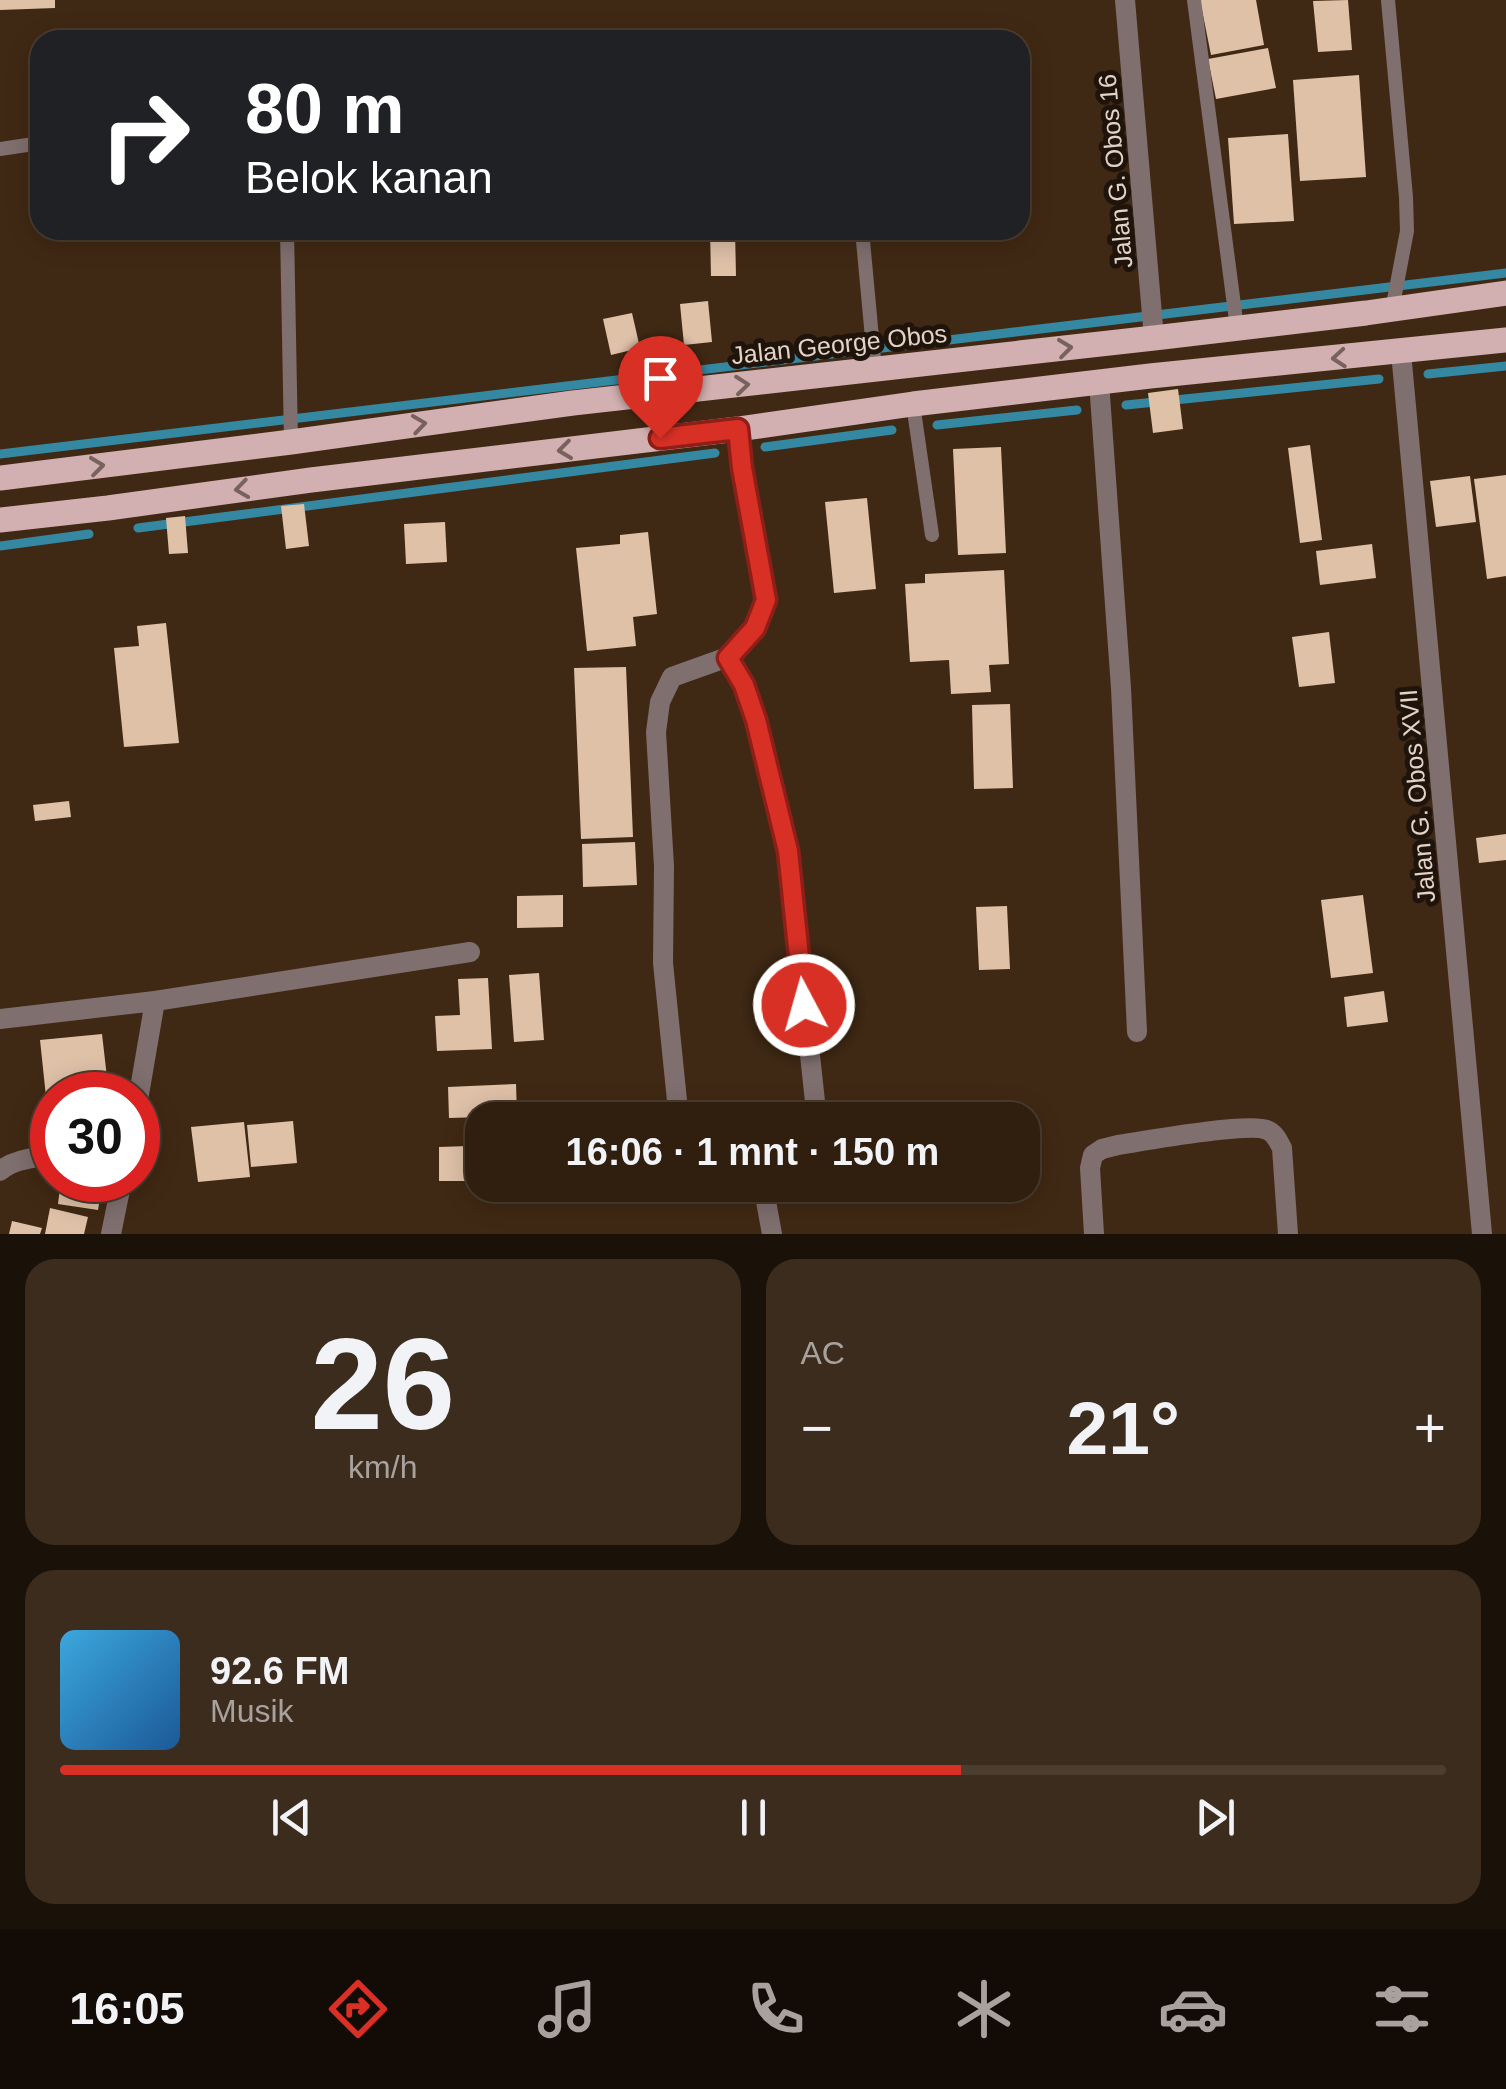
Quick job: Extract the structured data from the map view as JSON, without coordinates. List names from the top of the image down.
{
  "streets": {
    "main road": ["Jalan George Obos"],
    "street": ["Jalan G. Obos 16", "Jalan G. Obos XVII"]
  },
  "crossings": [
    ["Jalan G. Obos 16", "Jalan George Obos"]
  ],
  "page": {
    "turn": ["80 m", "Belok kanan"],
    "limit": "30",
    "trip": "16:06 · 1 mnt · 150 m",
    "tile": [
      ["26", "km/h"],
      "AC"
    ],
    "heat": ["−", "21°", "+"],
    "song": ["92.6 FM", "Musik"],
    "tabs": "16:05"
  }
}
